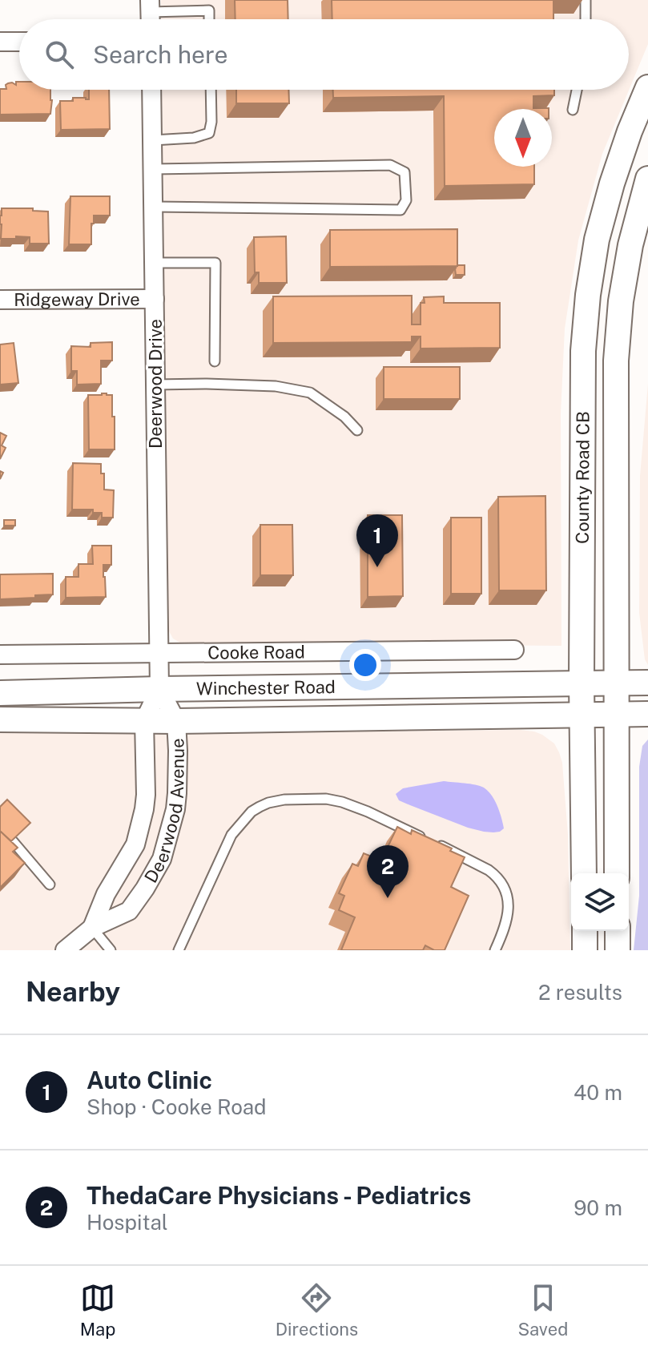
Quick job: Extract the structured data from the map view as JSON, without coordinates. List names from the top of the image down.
{
  "streets": {
    "main road": ["County Road CB", "Winchester Road"],
    "street": [
      "Ridgeway Drive",
      "Deerwood Drive",
      "Cooke Road",
      "Deerwood Avenue"
    ]
  },
  "crossings": [
    ["Ridgeway Drive", "Deerwood Drive"],
    ["Deerwood Drive", "Cooke Road"],
    ["Deerwood Drive", "Winchester Road"],
    ["Deerwood Drive", "Deerwood Avenue"],
    ["County Road CB", "Winchester Road"],
    ["Winchester Road", "Deerwood Avenue"]
  ],
  "north": "bottom",
  "page": {
    "search": "Search here",
    "pins": ["1", "2"],
    "heading": ["Nearby", "2 results"],
    "list": [
      {
        "mark": "1",
        "name": "Auto Clinic",
        "note": "Shop · Cooke Road",
        "value": "40 m"
      },
      {
        "mark": "2",
        "name": "ThedaCare Physicians - Pediatrics",
        "note": "Hospital",
        "value": "90 m"
      }
    ],
    "nav": ["Map", "Directions", "Saved"]
  }
}
